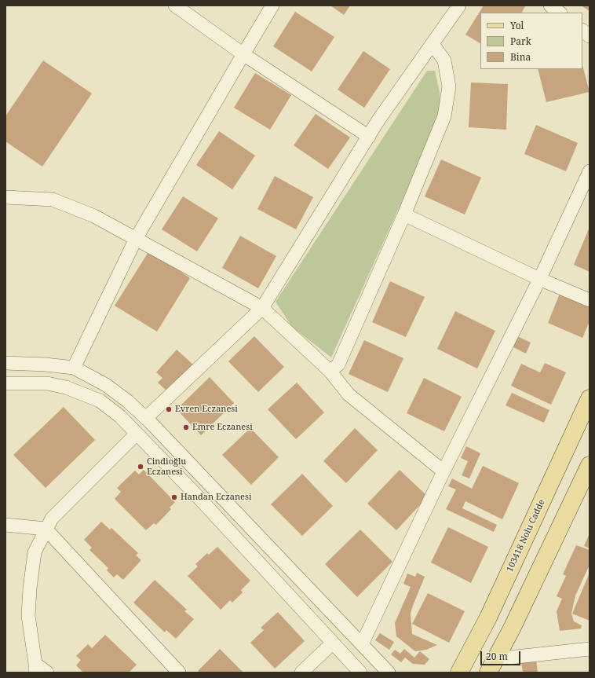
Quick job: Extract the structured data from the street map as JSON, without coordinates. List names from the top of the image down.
{
  "streets": {
    "main road": ["103418 Nolu Cadde"]
  },
  "places": [
    "Evren Eczanesi",
    "Emre Eczanesi",
    "Cindioğlu Eczanesi",
    "Handan Eczanesi"
  ],
  "legend": ["Yol", "Park", "Bina"],
  "scale_bar": "20 m"
}
